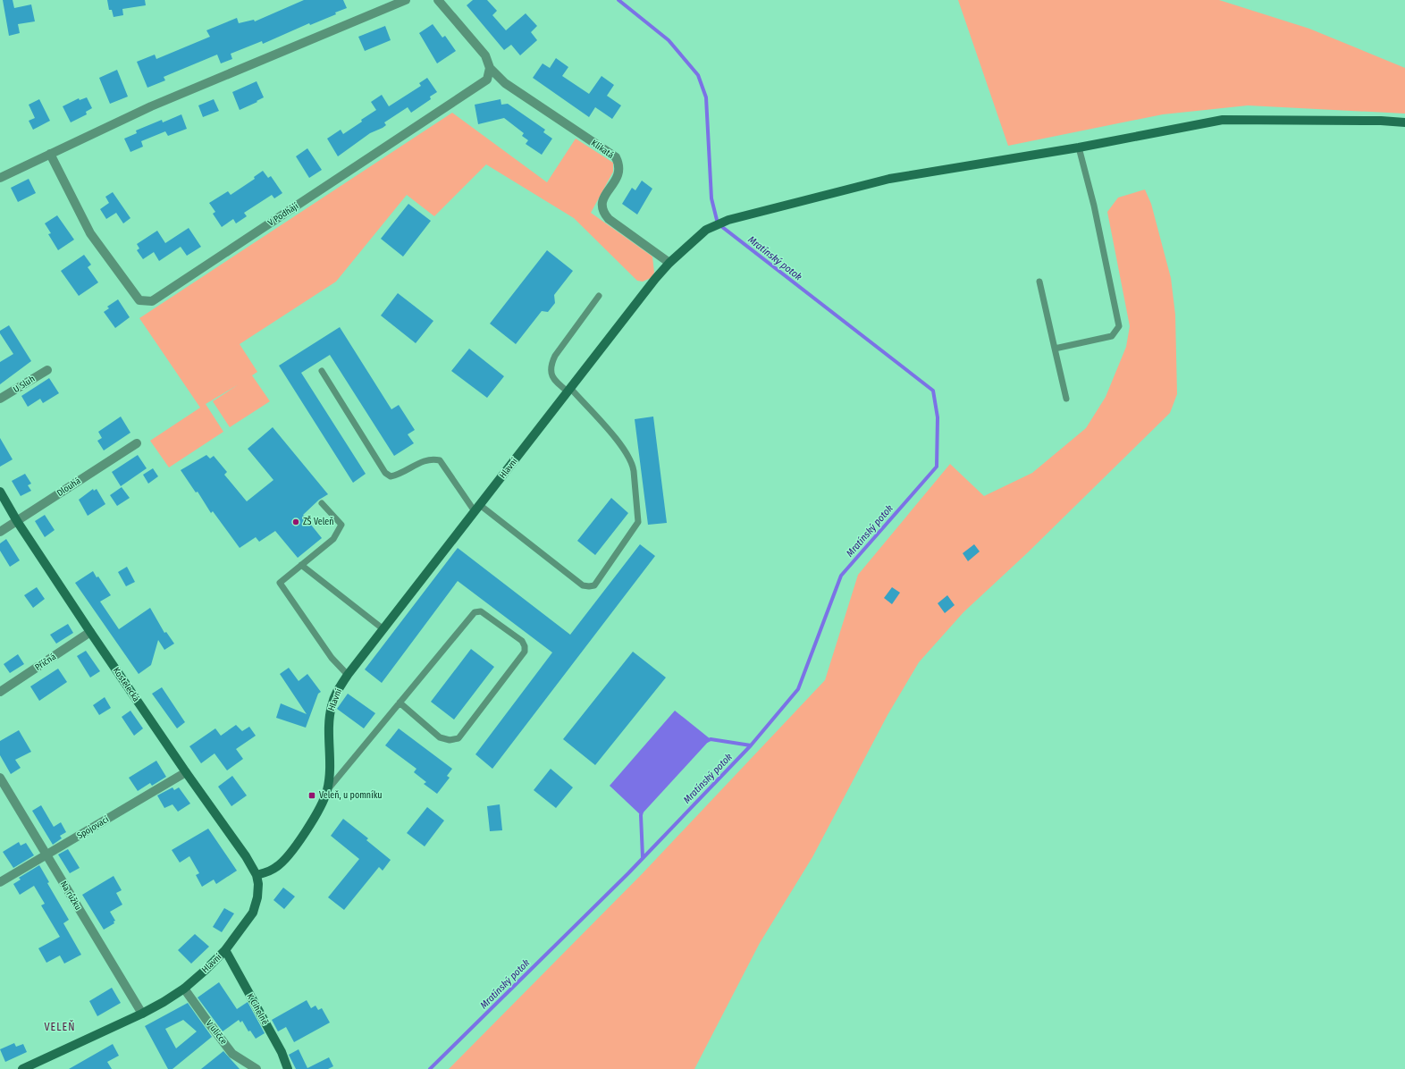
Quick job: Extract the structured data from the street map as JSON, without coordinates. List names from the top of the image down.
{
  "streets": {
    "street": [
      "Klikatá",
      "V Podhájí",
      "U Sluh",
      "Hlavní",
      "Dlouhá",
      "Příčná",
      "Kostelecká",
      "Spojovací",
      "Na růžku",
      "K Cihelně",
      "V uličce"
    ]
  },
  "crossings": [
    ["Klikatá", "V Podhájí"],
    ["Klikatá", "Hlavní"],
    ["Hlavní", "Kostelecká"],
    ["Hlavní", "Na růžku"],
    ["Hlavní", "K Cihelně"],
    ["Hlavní", "V uličce"],
    ["Dlouhá", "Kostelecká"],
    ["Příčná", "Kostelecká"],
    ["Kostelecká", "Spojovací"],
    ["Spojovací", "Na růžku"]
  ],
  "districts": ["VELEŇ"],
  "water": ["Mratínský potok"],
  "places": {
    "other": ["ZŠ Veleň"],
    "transit": ["Veleň, u pomníku"]
  }
}
